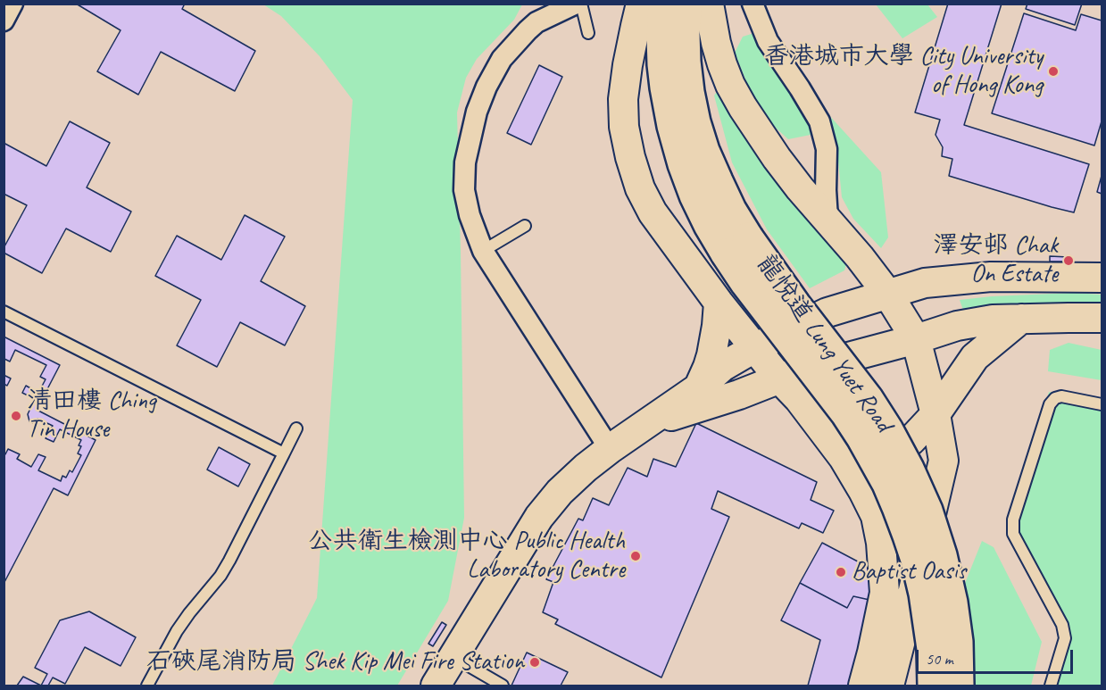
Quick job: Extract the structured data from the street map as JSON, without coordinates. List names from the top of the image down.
{
  "streets": {
    "main road": ["龍悅道 Lung Yuet Road"]
  },
  "places": [
    "香港城市大學 City University of Hong Kong",
    "澤安邨 Chak On Estate",
    "清田樓 Ching Tin House",
    "公共衛生檢測中心 Public Health Laboratory Centre",
    "Baptist Oasis",
    "石硤尾消防局 Shek Kip Mei Fire Station"
  ],
  "scale_bar": "50 m"
}
